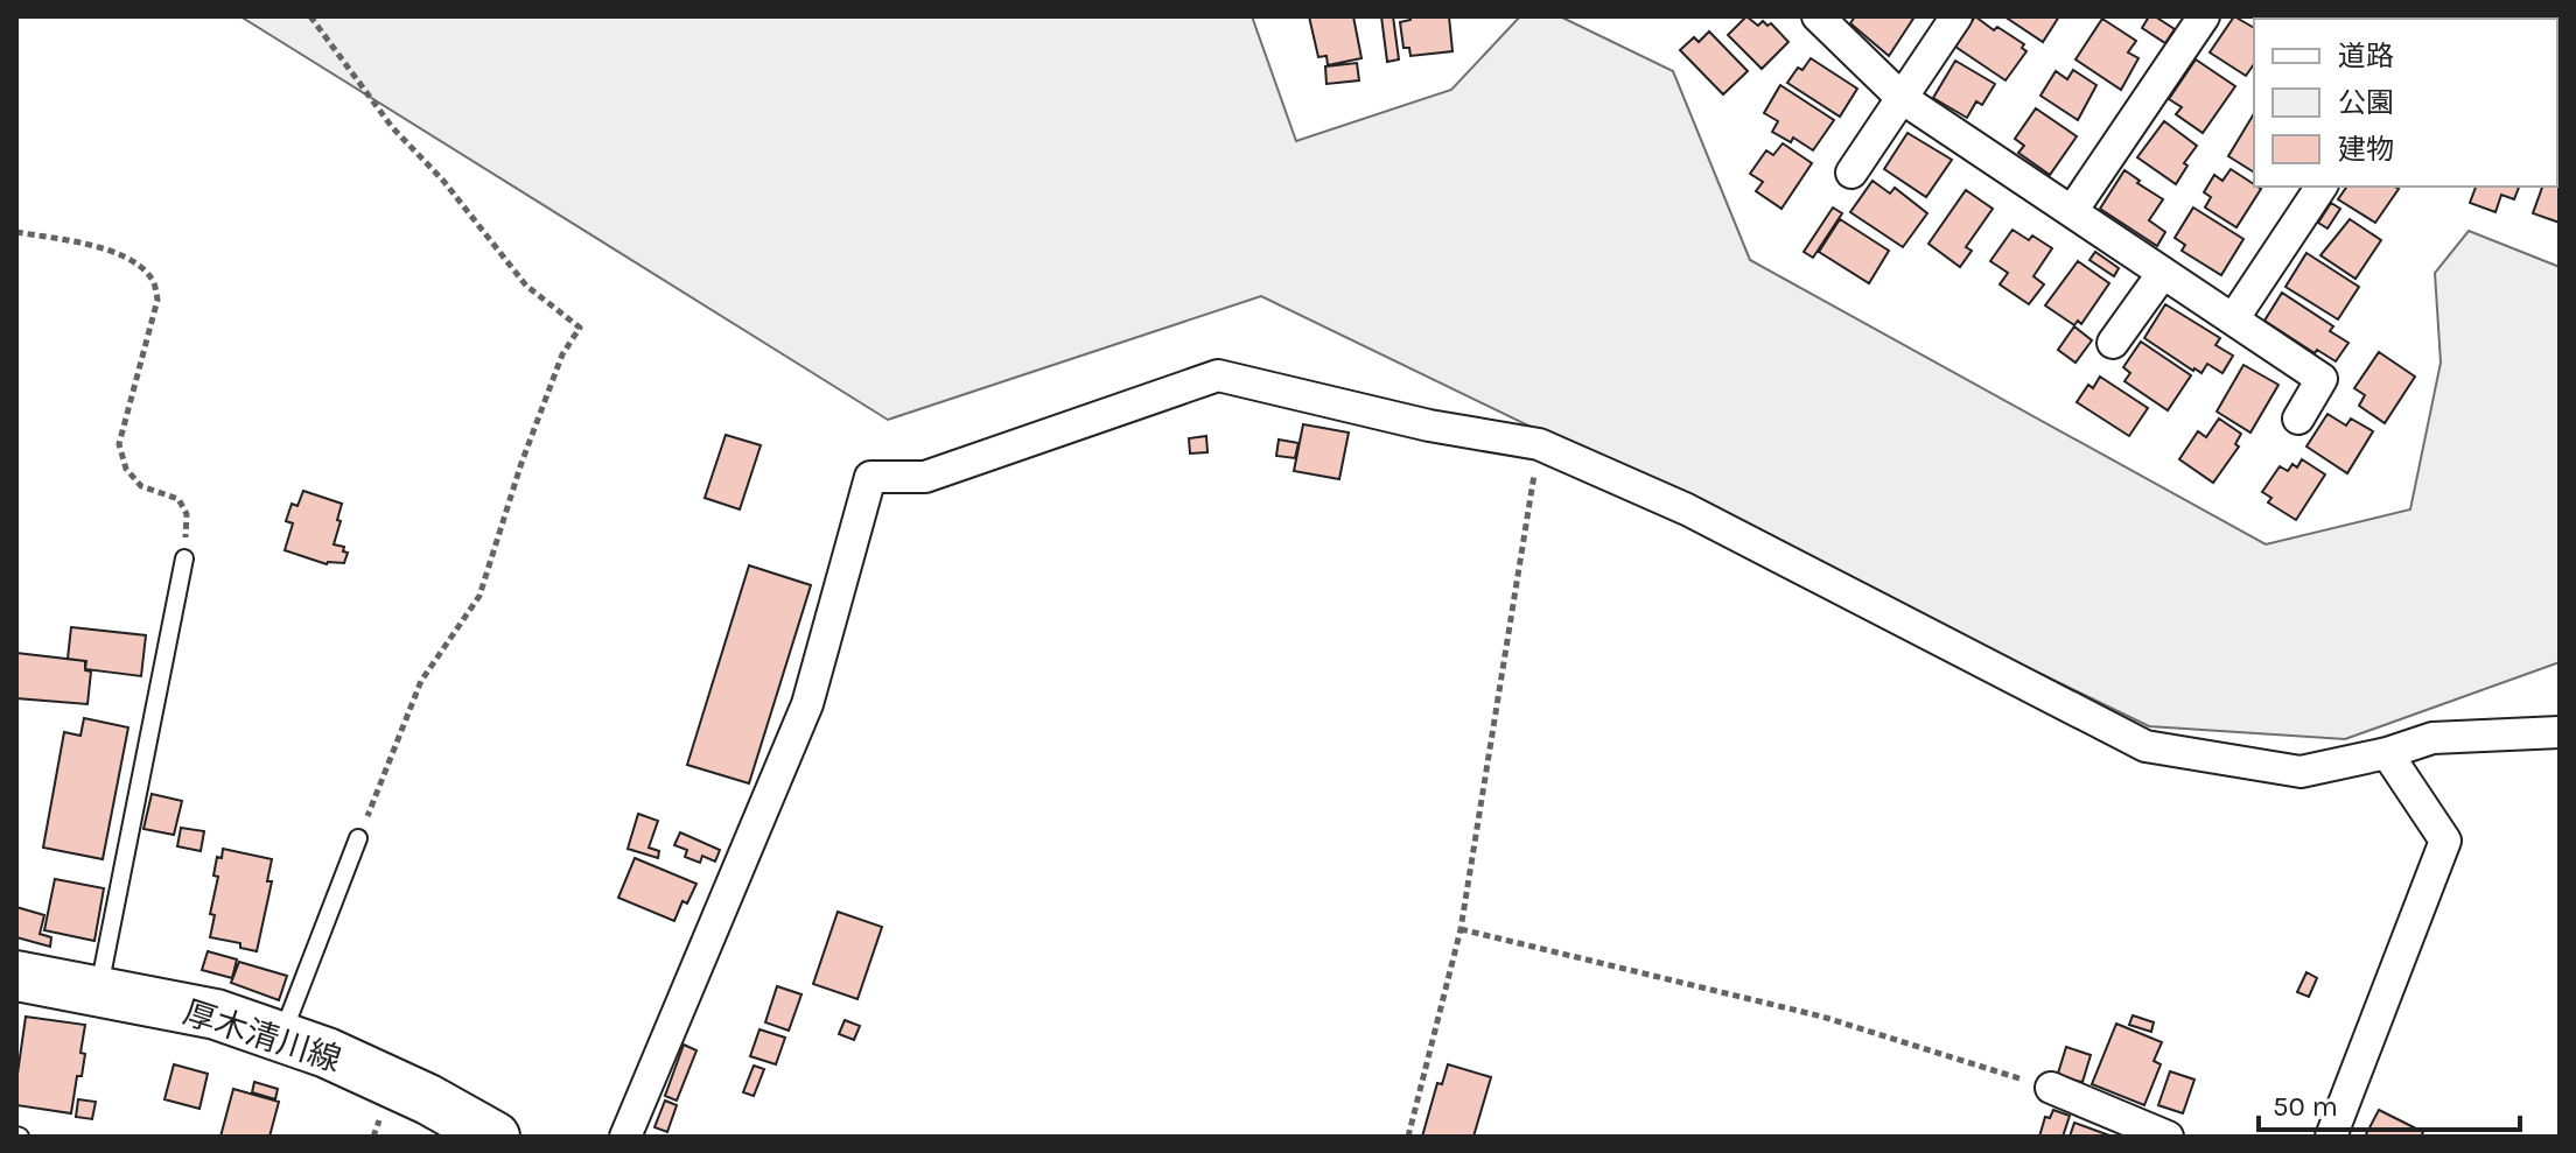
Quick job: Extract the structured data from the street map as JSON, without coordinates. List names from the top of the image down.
{
  "streets": {
    "main road": ["厚木清川線"]
  },
  "legend": ["道路", "公園", "建物"],
  "scale_bar": "50 m"
}
